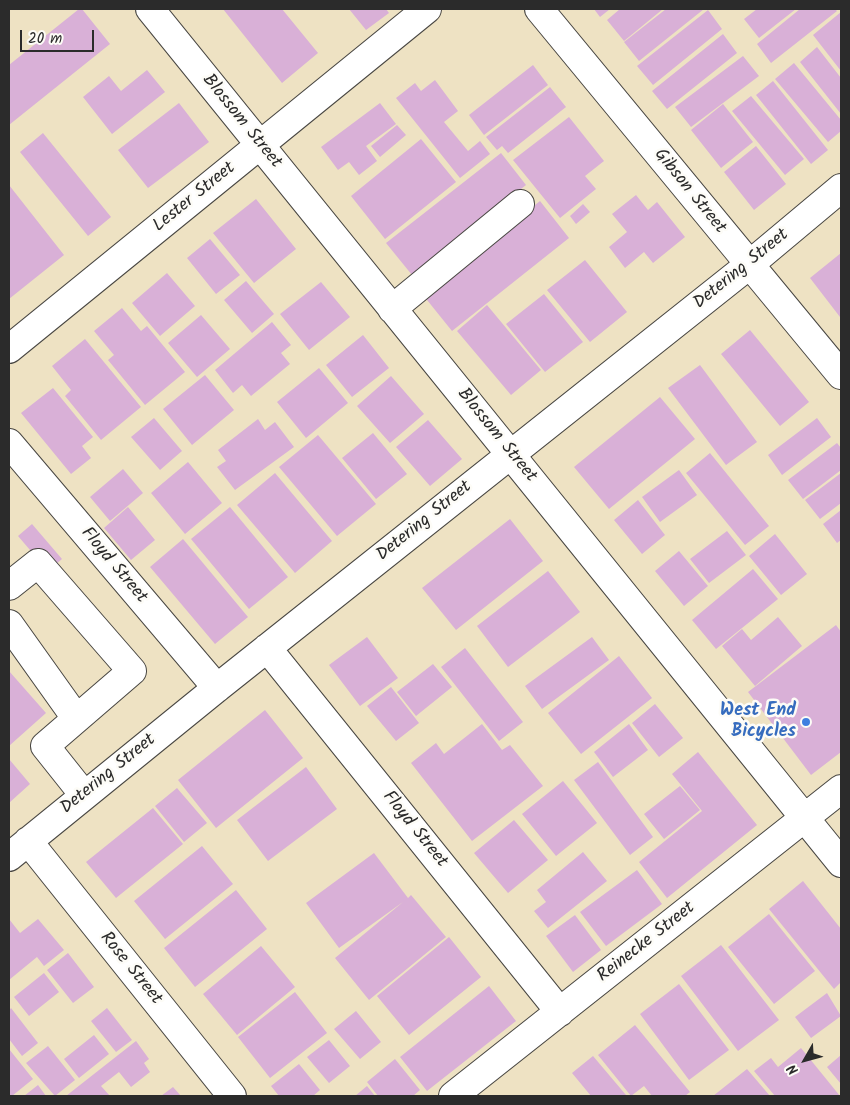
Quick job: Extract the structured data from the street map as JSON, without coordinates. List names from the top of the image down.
{
  "streets": {
    "street": [
      "Blossom Street",
      "Gibson Street",
      "Lester Street",
      "Detering Street",
      "Floyd Street",
      "Reinecke Street",
      "Rose Street"
    ]
  },
  "crossings": [
    ["Blossom Street", "Lester Street"],
    ["Blossom Street", "Detering Street"],
    ["Blossom Street", "Reinecke Street"],
    ["Gibson Street", "Detering Street"],
    ["Detering Street", "Floyd Street"],
    ["Detering Street", "Rose Street"],
    ["Floyd Street", "Reinecke Street"]
  ],
  "places": ["West End Bicycles"],
  "scale_bar": "20 m",
  "north": "bottom left"
}
